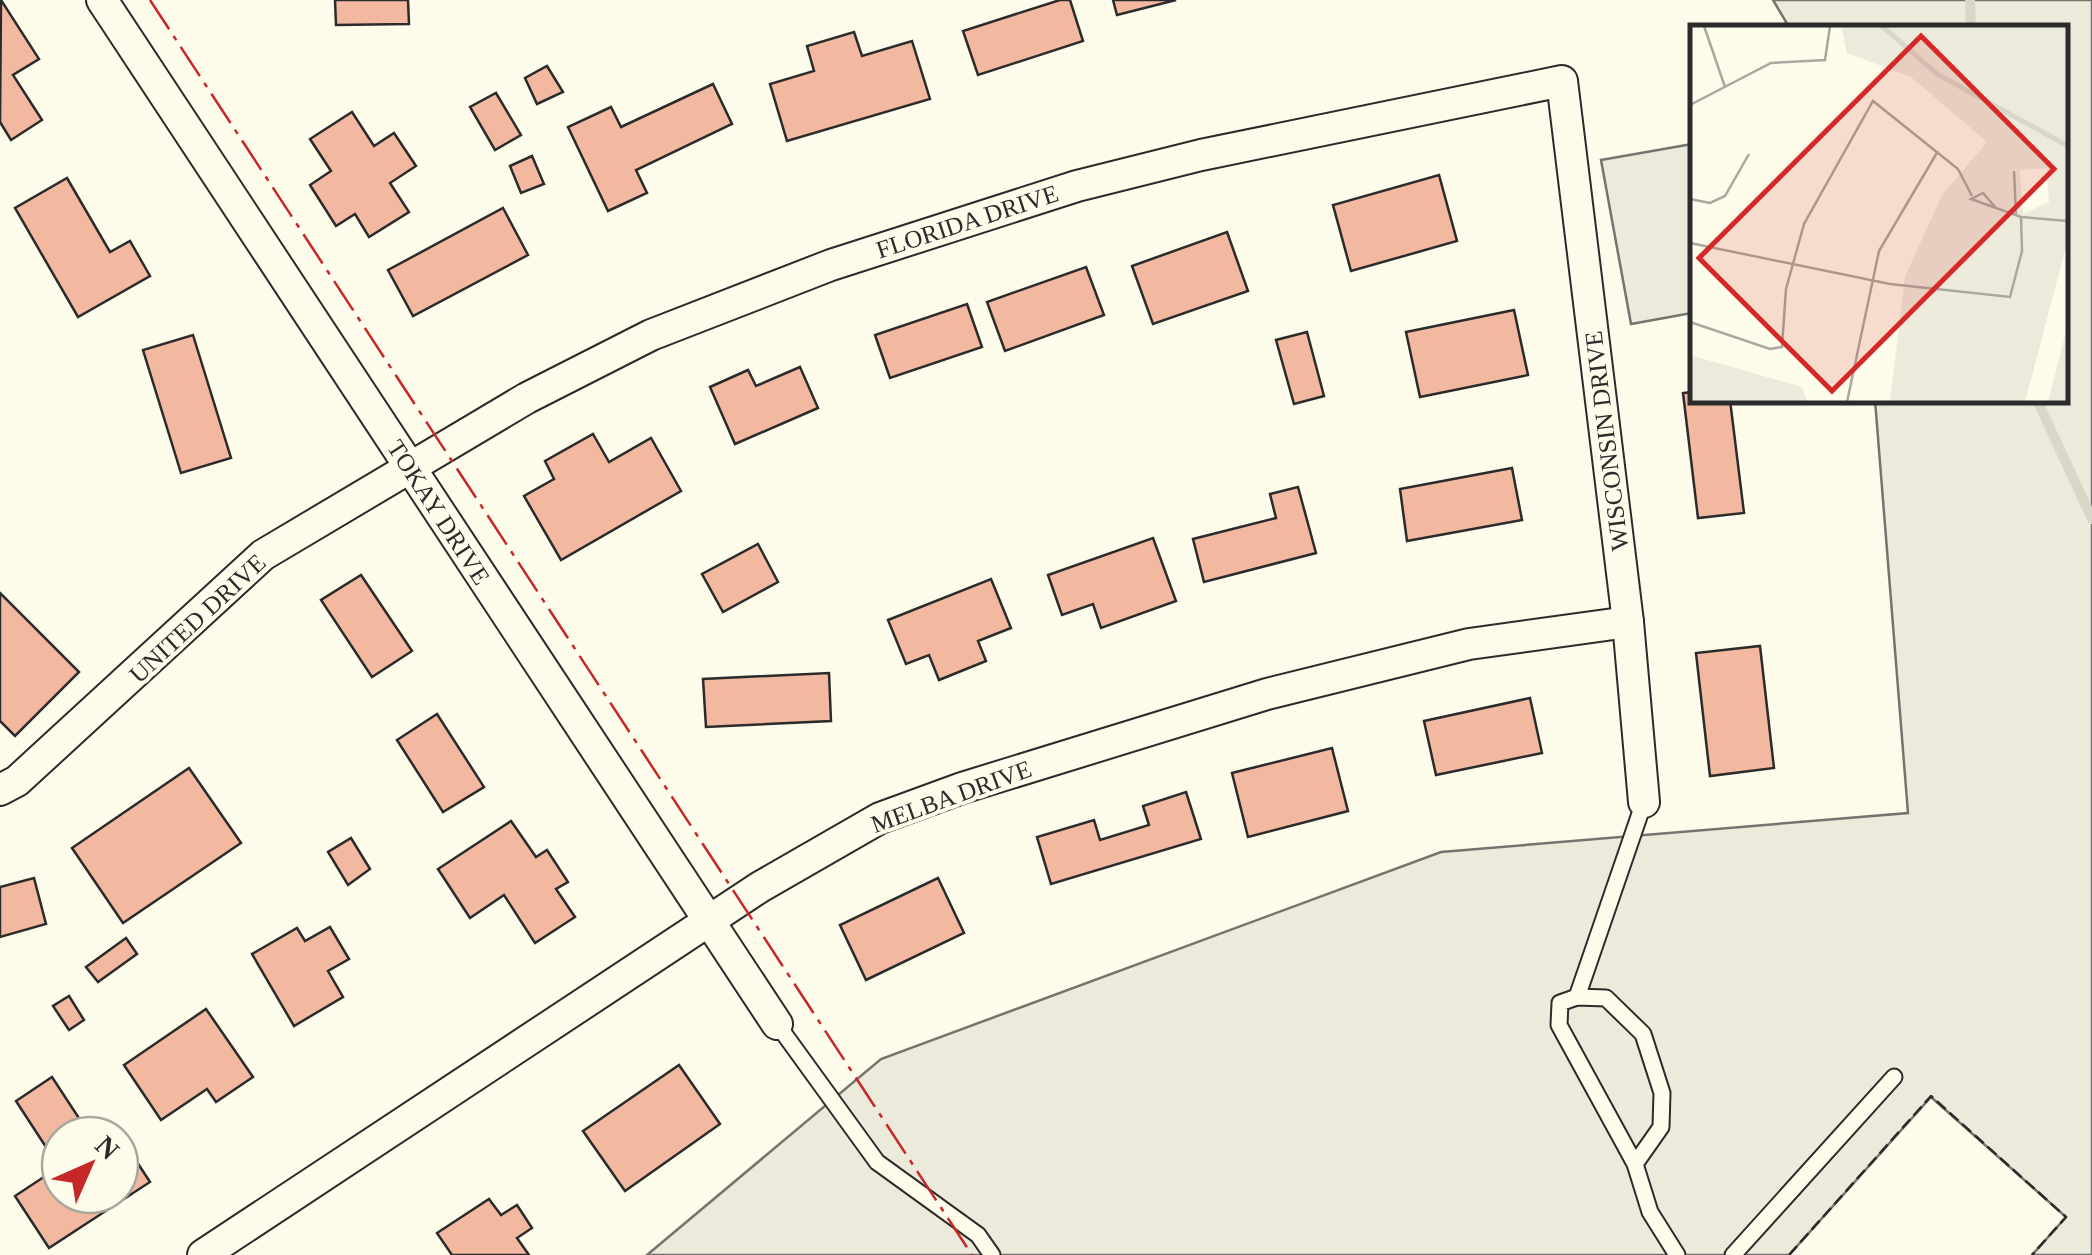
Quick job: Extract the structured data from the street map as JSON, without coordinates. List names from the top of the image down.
{
  "streets": {
    "street": [
      "FLORIDA DRIVE",
      "WISCONSIN DRIVE",
      "TOKAY DRIVE",
      "UNITED DRIVE",
      "MELBA DRIVE"
    ]
  },
  "crossings": [
    ["FLORIDA DRIVE", "WISCONSIN DRIVE"],
    ["FLORIDA DRIVE", "TOKAY DRIVE"],
    ["FLORIDA DRIVE", "UNITED DRIVE"],
    ["WISCONSIN DRIVE", "MELBA DRIVE"],
    ["TOKAY DRIVE", "UNITED DRIVE"],
    ["TOKAY DRIVE", "MELBA DRIVE"]
  ],
  "north": "top right"
}
